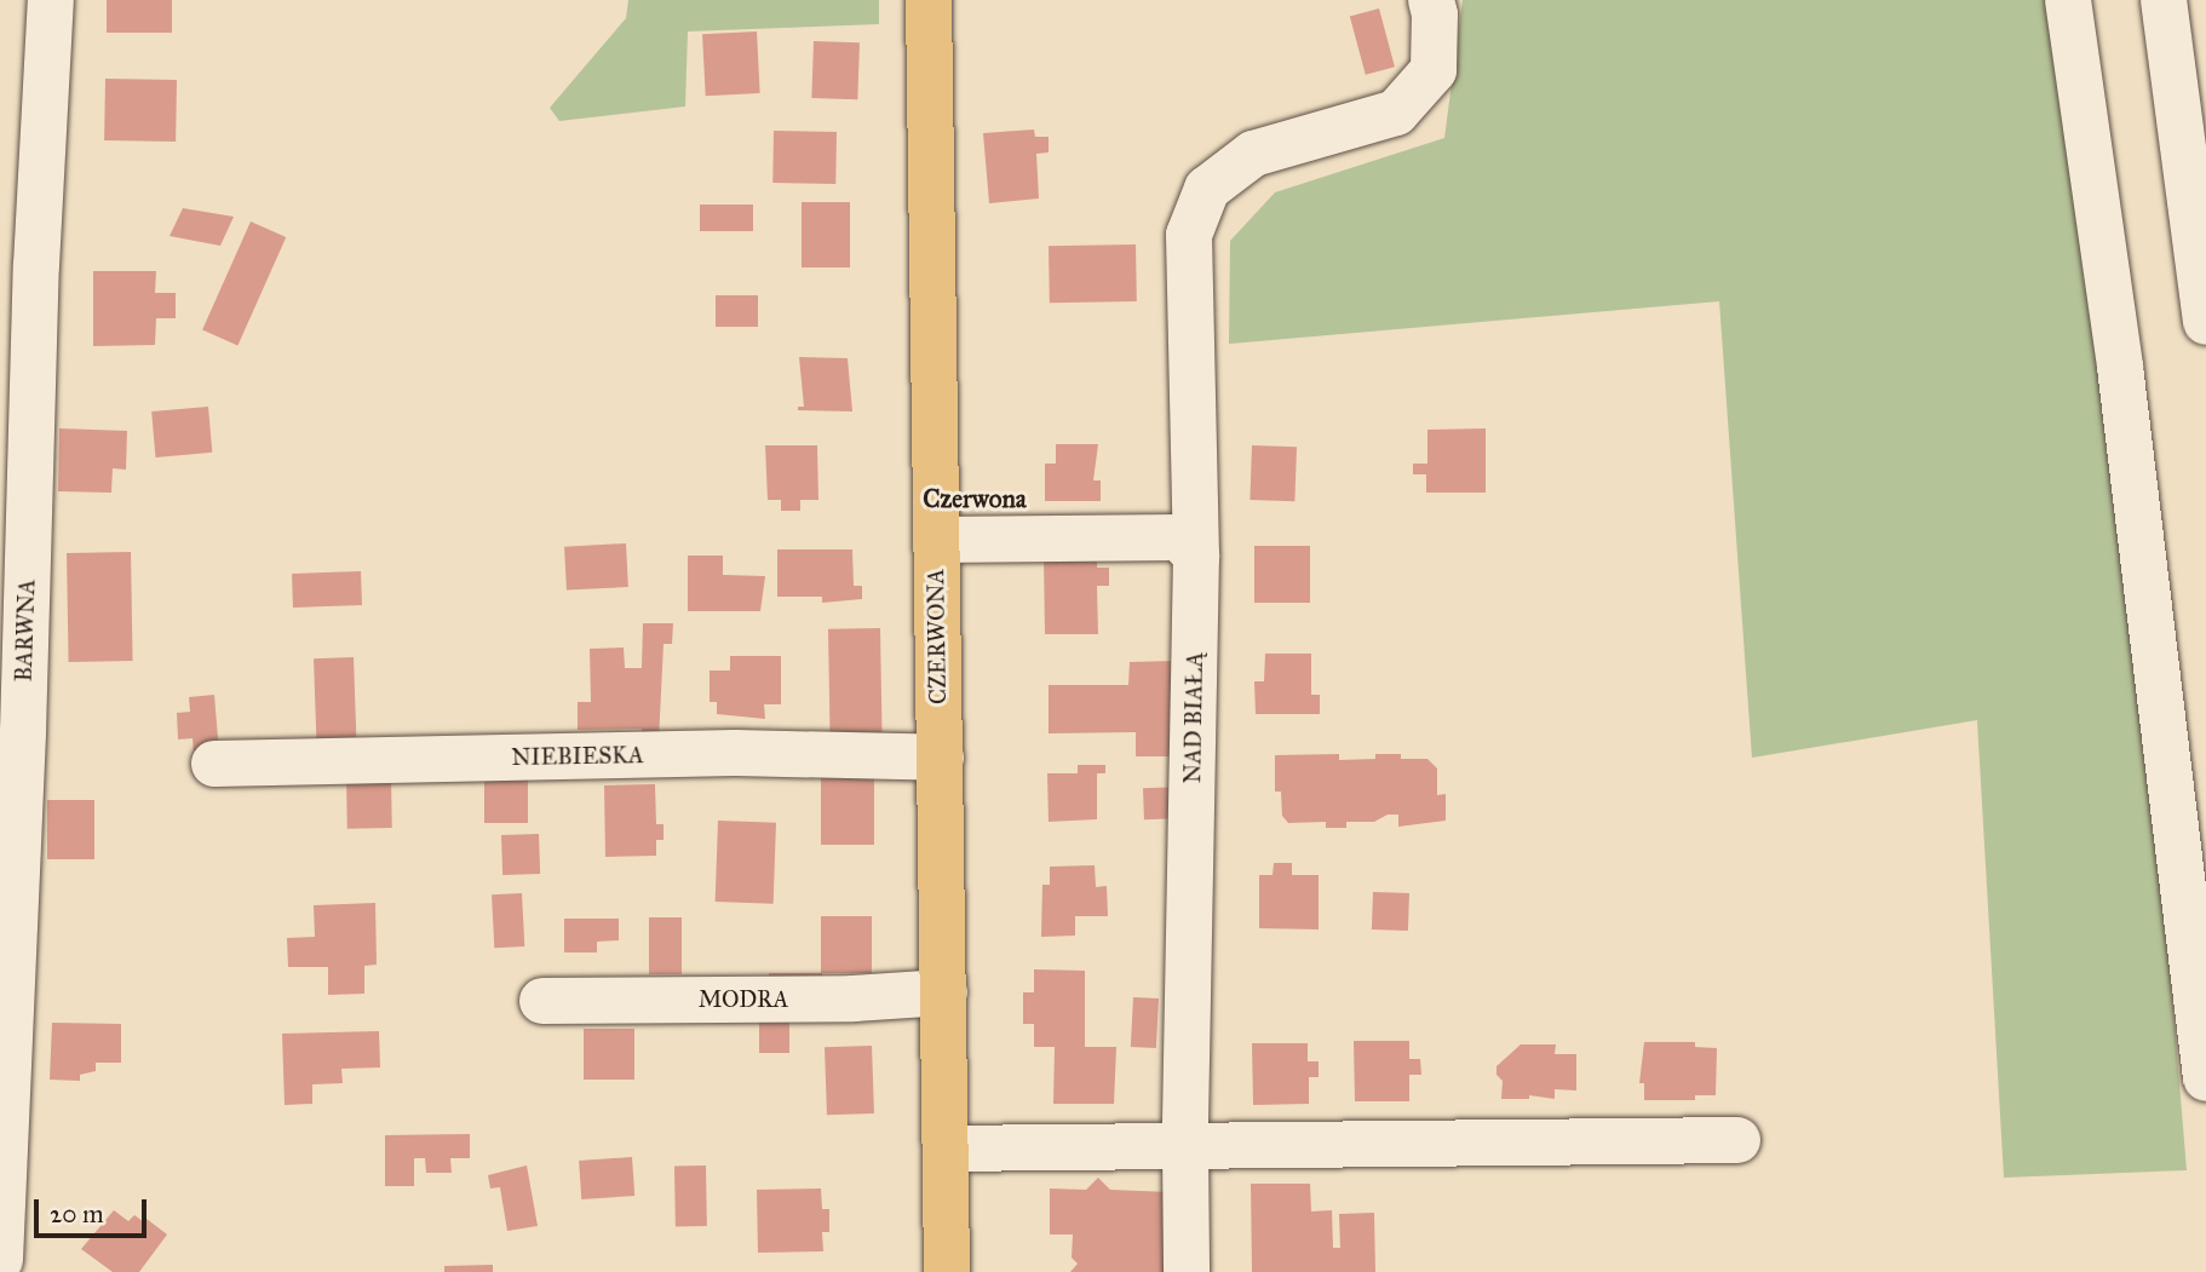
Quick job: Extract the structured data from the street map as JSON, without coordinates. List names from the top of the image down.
{
  "streets": {
    "main road": ["CZERWONA"],
    "street": [
      "BARWNA",
      "NAD BIAŁĄ",
      "NIEBIESKA",
      "MODRA"
    ]
  },
  "crossings": [
    ["CZERWONA", "NIEBIESKA"],
    ["CZERWONA", "MODRA"]
  ],
  "districts": ["Czerwona"],
  "scale_bar": "20 m"
}
